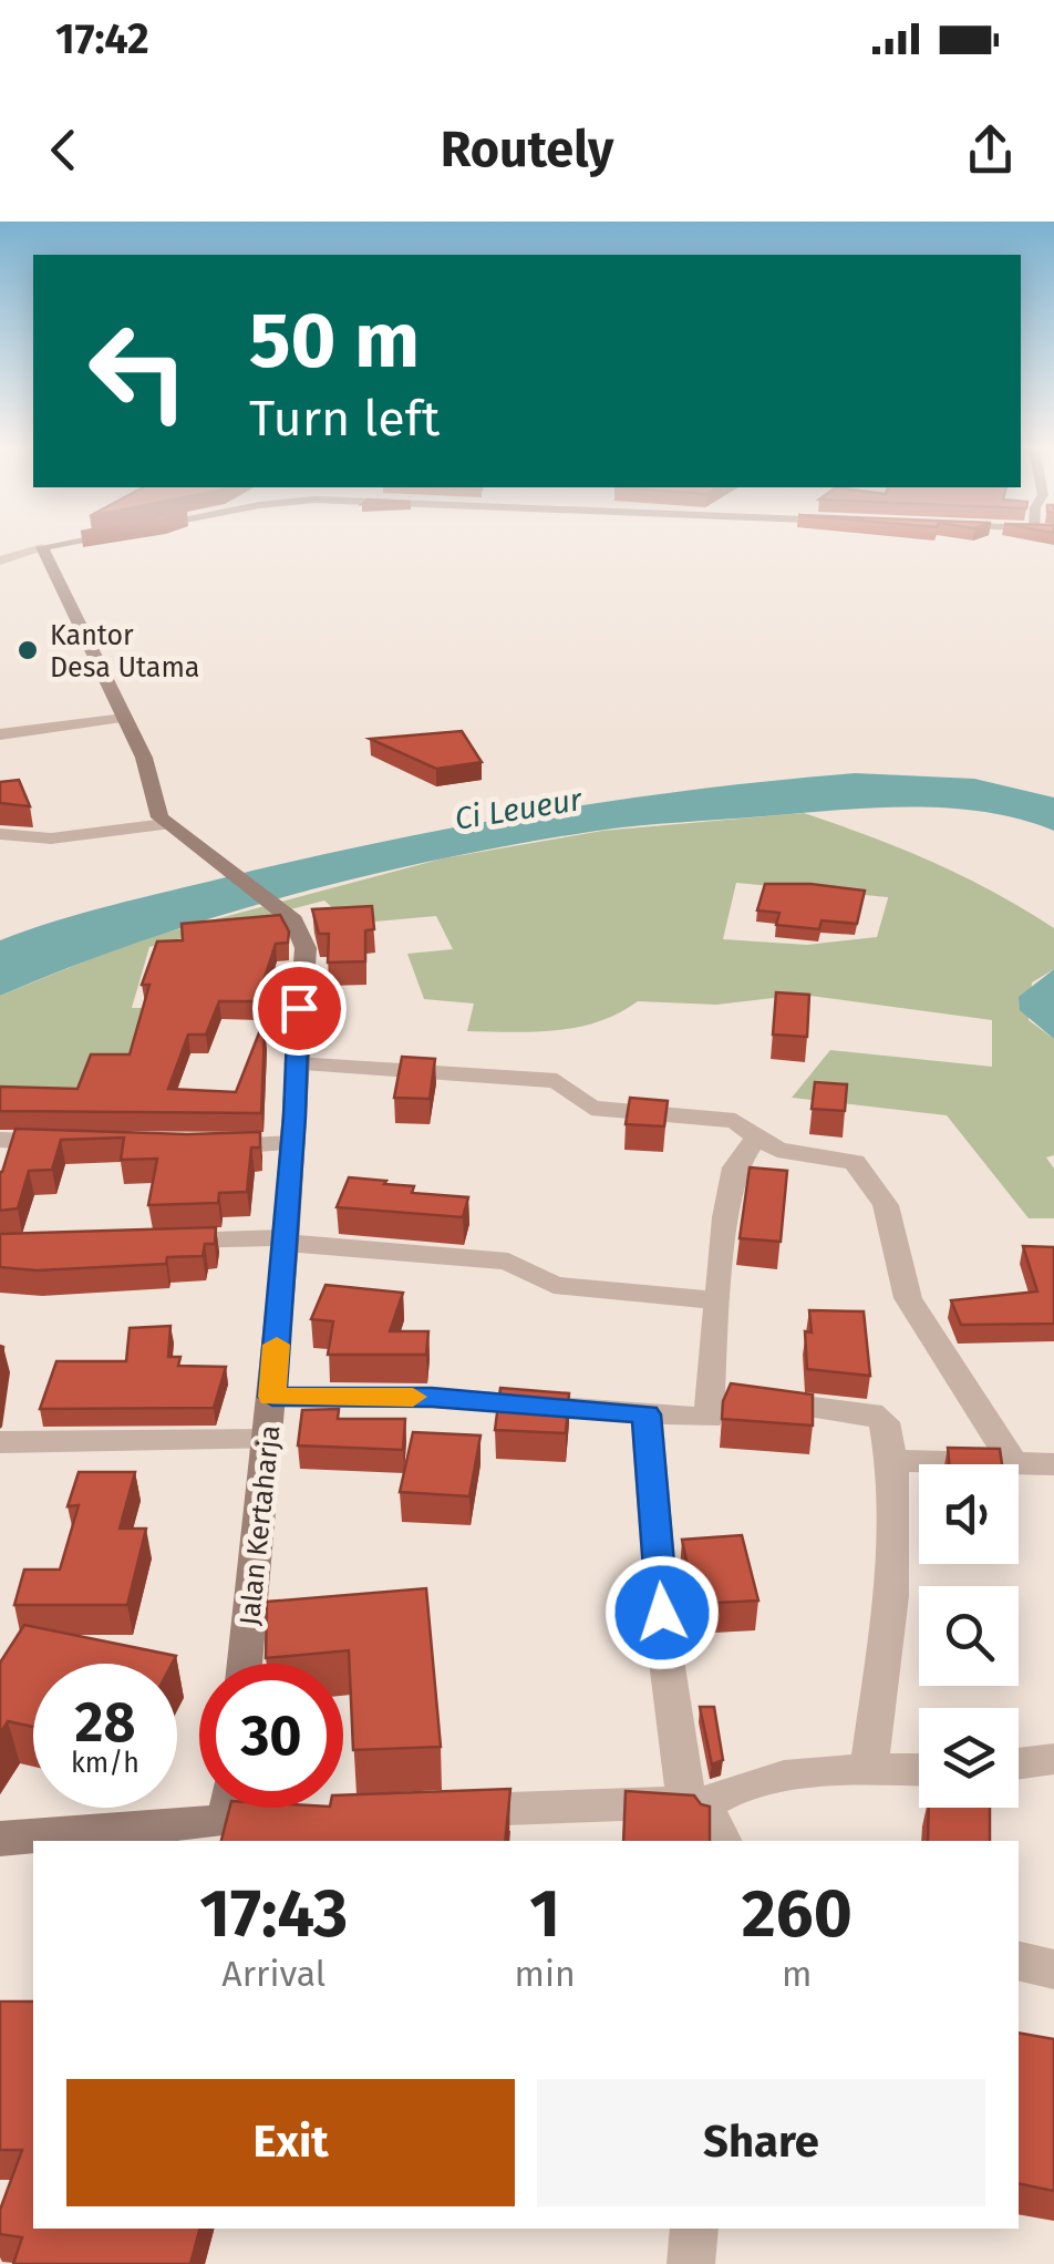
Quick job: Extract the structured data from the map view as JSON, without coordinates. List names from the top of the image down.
{
  "streets": {
    "street": ["Jalan Kertaharja"]
  },
  "water": ["Ci Leueur"],
  "places": ["Kantor Desa Utama"],
  "page": {
    "status": "17:42",
    "header": "Routely",
    "turn": ["50 m", "Turn left"],
    "speed": "28 km/h",
    "limit": "30",
    "eta": [
      "17:43",
      "Arrival",
      "1",
      "min",
      "260",
      "m"
    ],
    "buttons": ["Exit", "Share"]
  }
}
